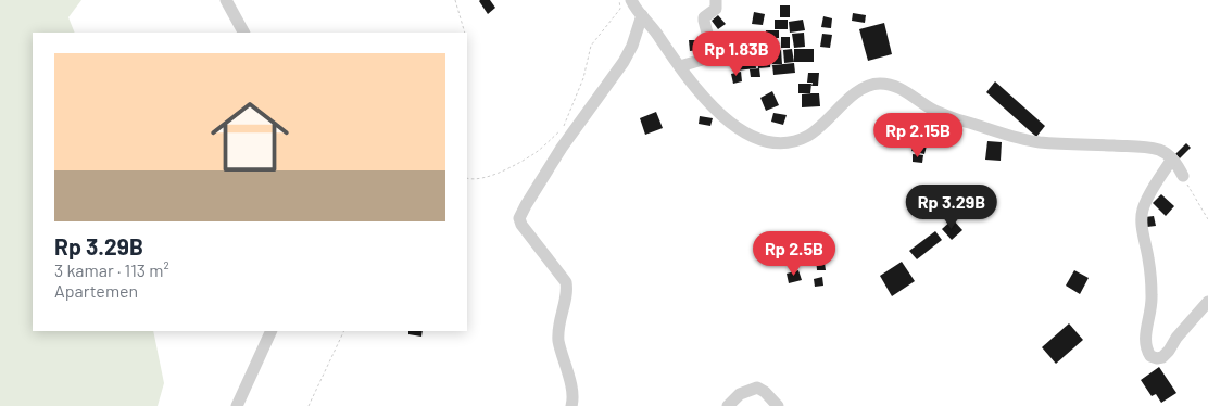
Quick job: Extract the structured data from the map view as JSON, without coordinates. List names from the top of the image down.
{
  "page": {
    "price": [
      "Rp 1.83B",
      "Rp 2.15B",
      "Rp 3.29B",
      "Rp 2.5B"
    ],
    "list": [
      {
        "name": "Rp 3.29B",
        "note": "3 kamar · 113 m² · Apartemen"
      }
    ]
  }
}
